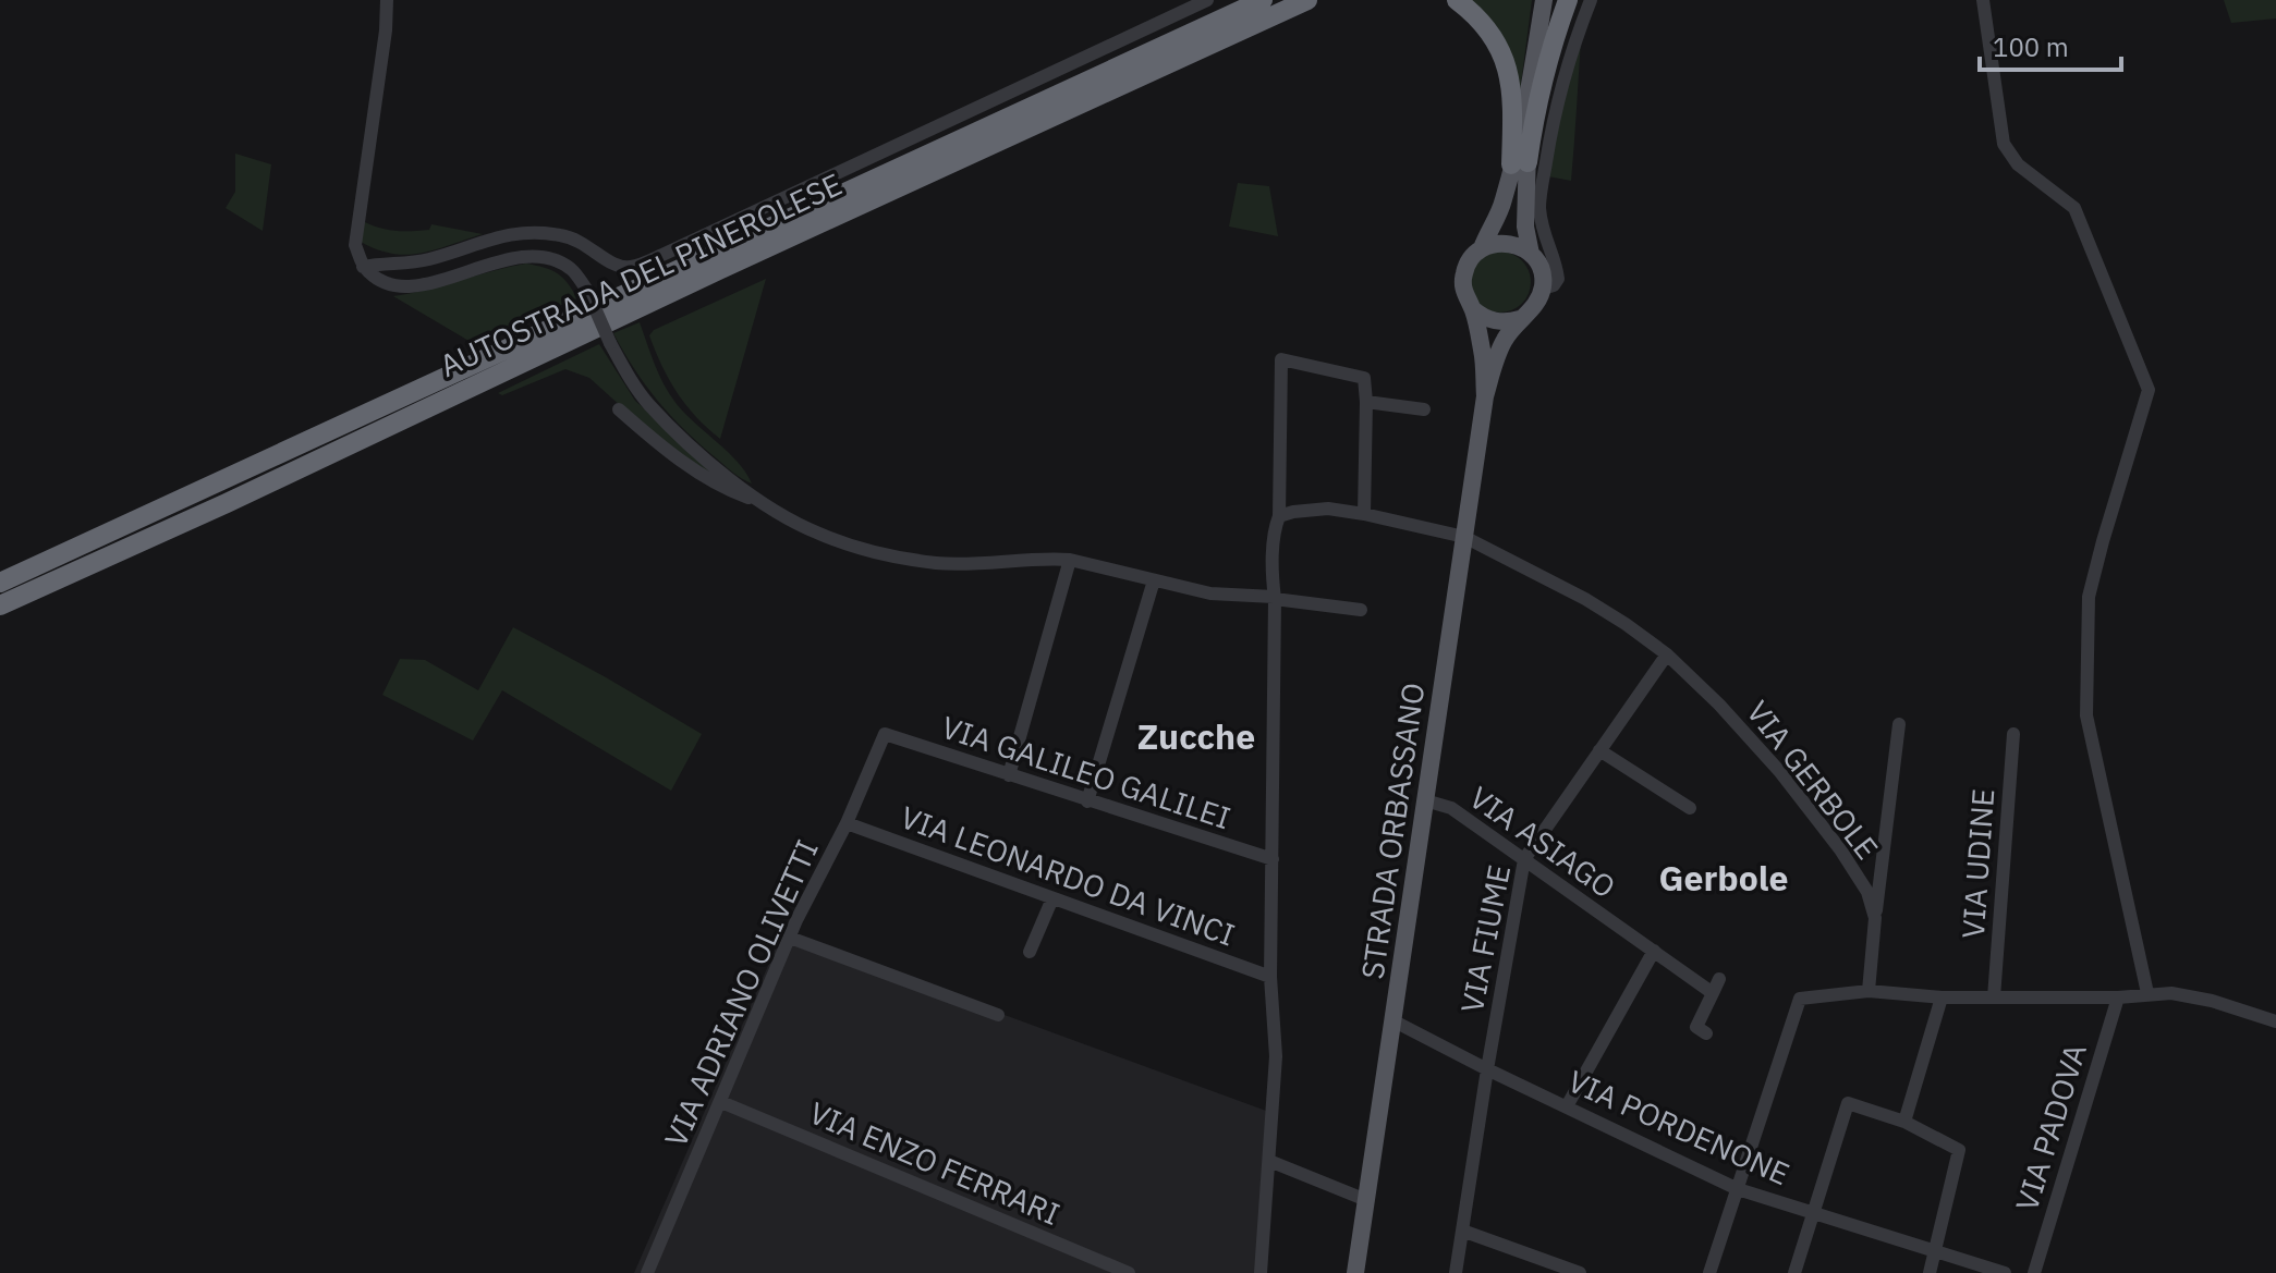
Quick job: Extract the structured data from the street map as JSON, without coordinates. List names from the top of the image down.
{
  "streets": {
    "highway": ["AUTOSTRADA DEL PINEROLESE"],
    "main road": ["STRADA ORBASSANO"],
    "street": [
      "VIA GALILEO GALILEI",
      "VIA GERBOLE",
      "VIA ASIAGO",
      "VIA UDINE",
      "VIA LEONARDO DA VINCI",
      "VIA FIUME",
      "VIA ADRIANO OLIVETTI",
      "VIA PORDENONE",
      "VIA PADOVA",
      "VIA ENZO FERRARI"
    ]
  },
  "crossings": [
    ["VIA GALILEO GALILEI", "VIA ADRIANO OLIVETTI"],
    ["VIA GERBOLE", "STRADA ORBASSANO"],
    ["VIA GERBOLE", "VIA FIUME"],
    ["STRADA ORBASSANO", "VIA ASIAGO"],
    ["STRADA ORBASSANO", "VIA PORDENONE"],
    ["VIA ASIAGO", "VIA FIUME"],
    ["VIA LEONARDO DA VINCI", "VIA ADRIANO OLIVETTI"],
    ["VIA FIUME", "VIA PORDENONE"],
    ["VIA ADRIANO OLIVETTI", "VIA ENZO FERRARI"]
  ],
  "districts": ["Zucche", "Gerbole"],
  "scale_bar": "100 m"
}
